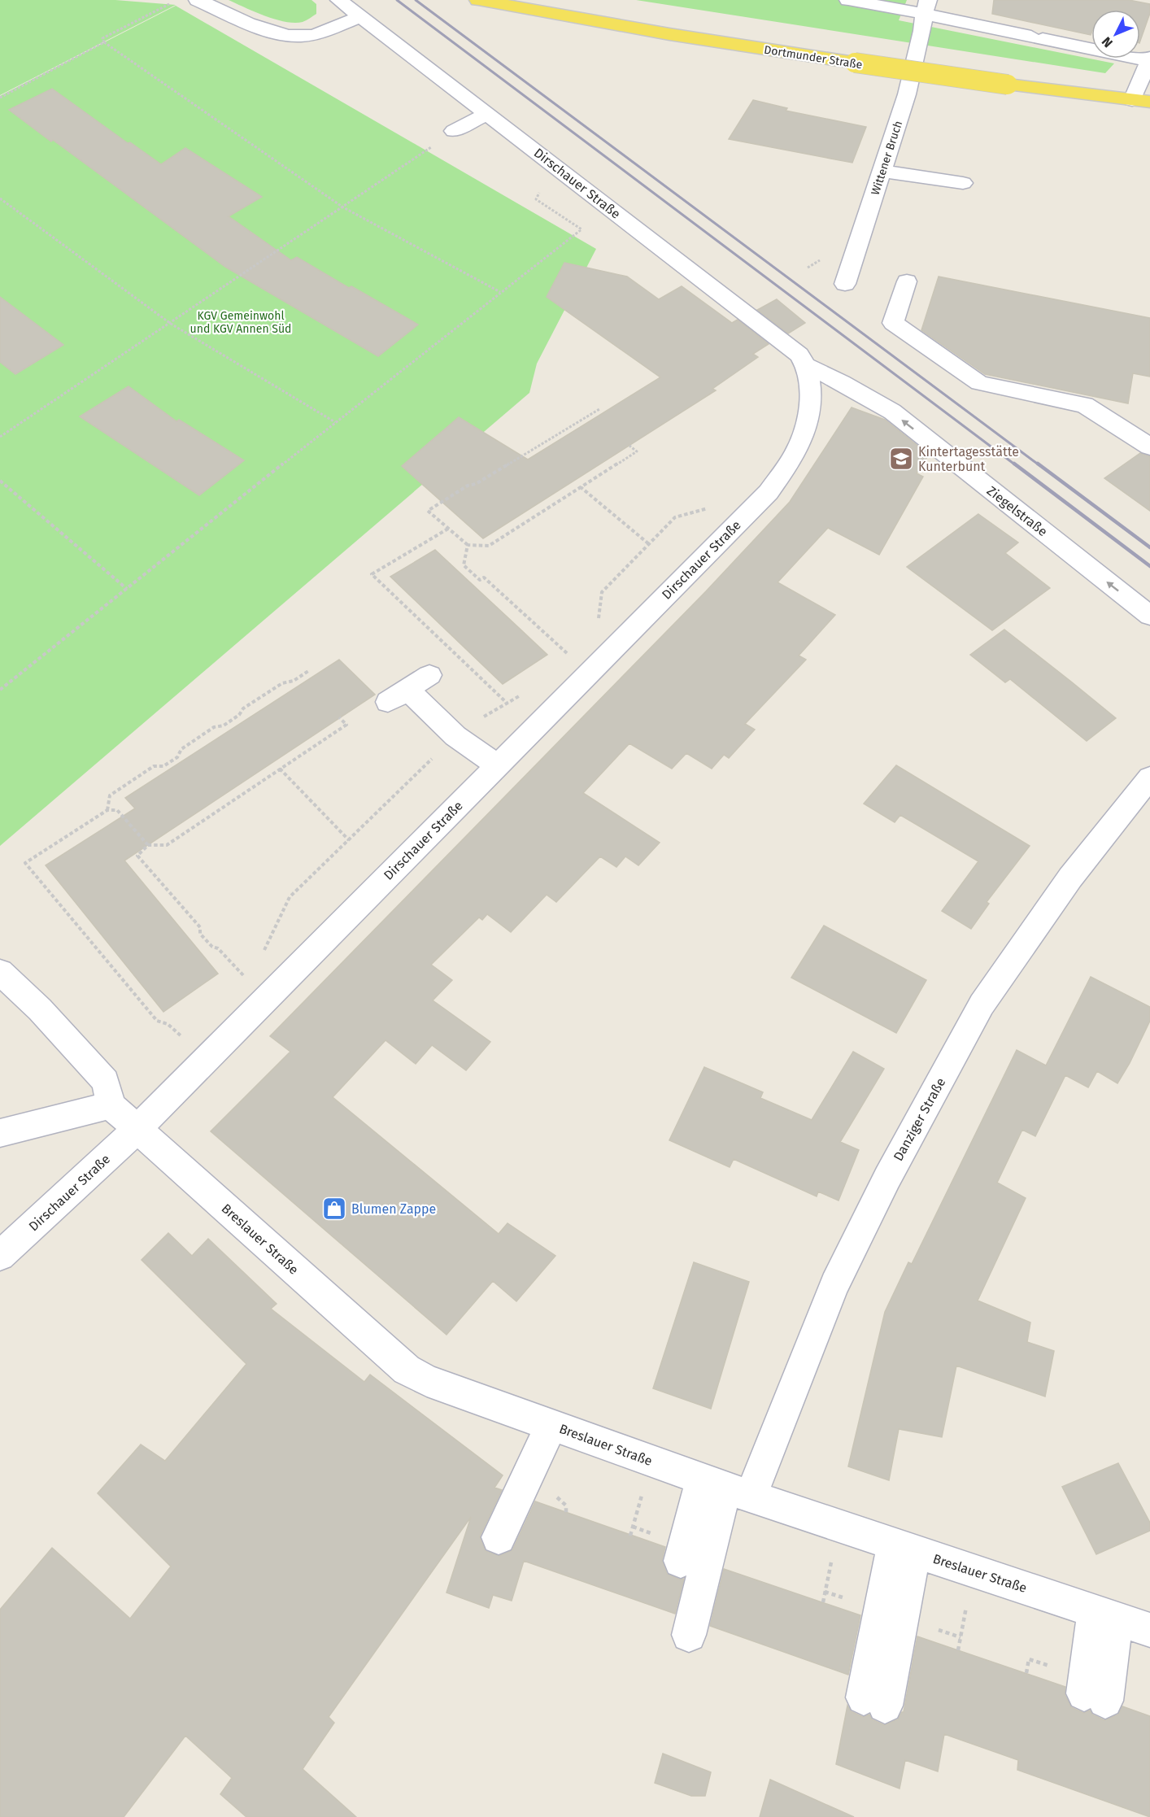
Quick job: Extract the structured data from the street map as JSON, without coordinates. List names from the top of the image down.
{
  "streets": {
    "main road": ["Dortmunder Straße"],
    "street": [
      "Wittener Bruch",
      "Dirschauer Straße",
      "Ziegelstraße",
      "Danziger Straße",
      "Breslauer Straße"
    ]
  },
  "crossings": [
    ["Dirschauer Straße", "Ziegelstraße"],
    ["Dirschauer Straße", "Breslauer Straße"],
    ["Danziger Straße", "Breslauer Straße"]
  ],
  "one_way": ["Ziegelstraße"],
  "parks": ["KGV Gemeinwohl und KGV Annen Süd"],
  "places": {
    "school or university": ["Kintertagesstätte Kunterbunt"],
    "shop": ["Blumen Zappe"]
  },
  "north": "bottom left"
}
